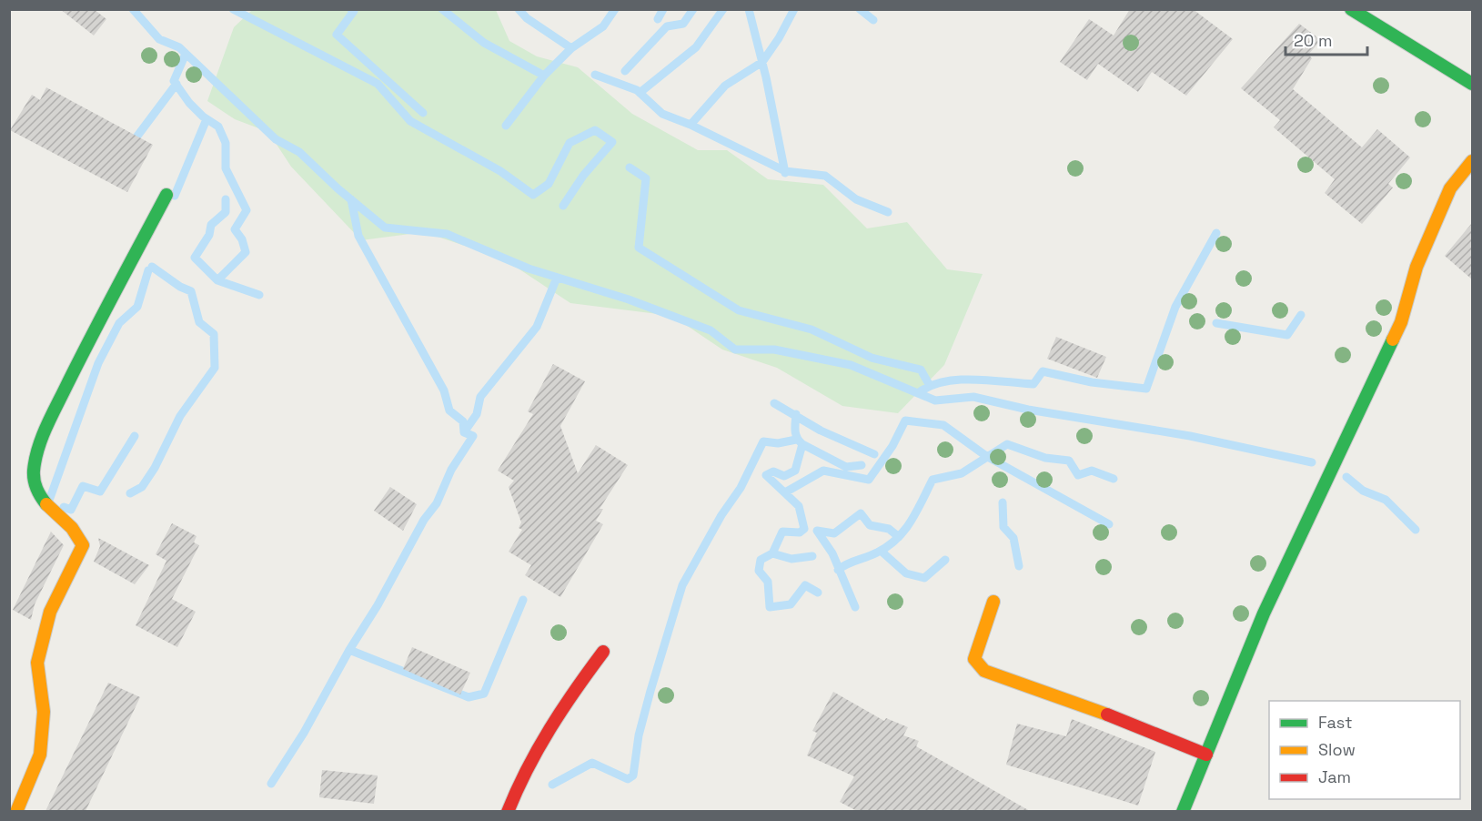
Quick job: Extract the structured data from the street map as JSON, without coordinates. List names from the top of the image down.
{
  "legend": ["Fast", "Slow", "Jam"],
  "scale_bar": "20 m"
}
